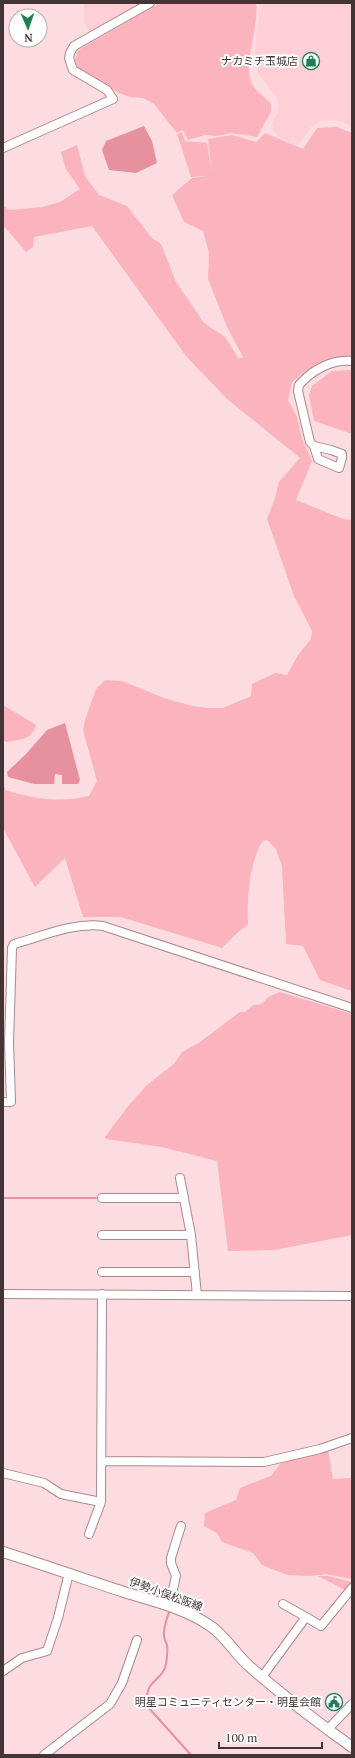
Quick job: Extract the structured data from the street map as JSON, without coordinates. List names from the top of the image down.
{
  "streets": {
    "main road": ["伊勢小俣松阪線"]
  },
  "places": {
    "shop": ["ナカミチ玉城店"],
    "public building": ["明星コミュニティセンター・明星会館"]
  },
  "scale_bar": "100 m",
  "north": "bottom"
}
